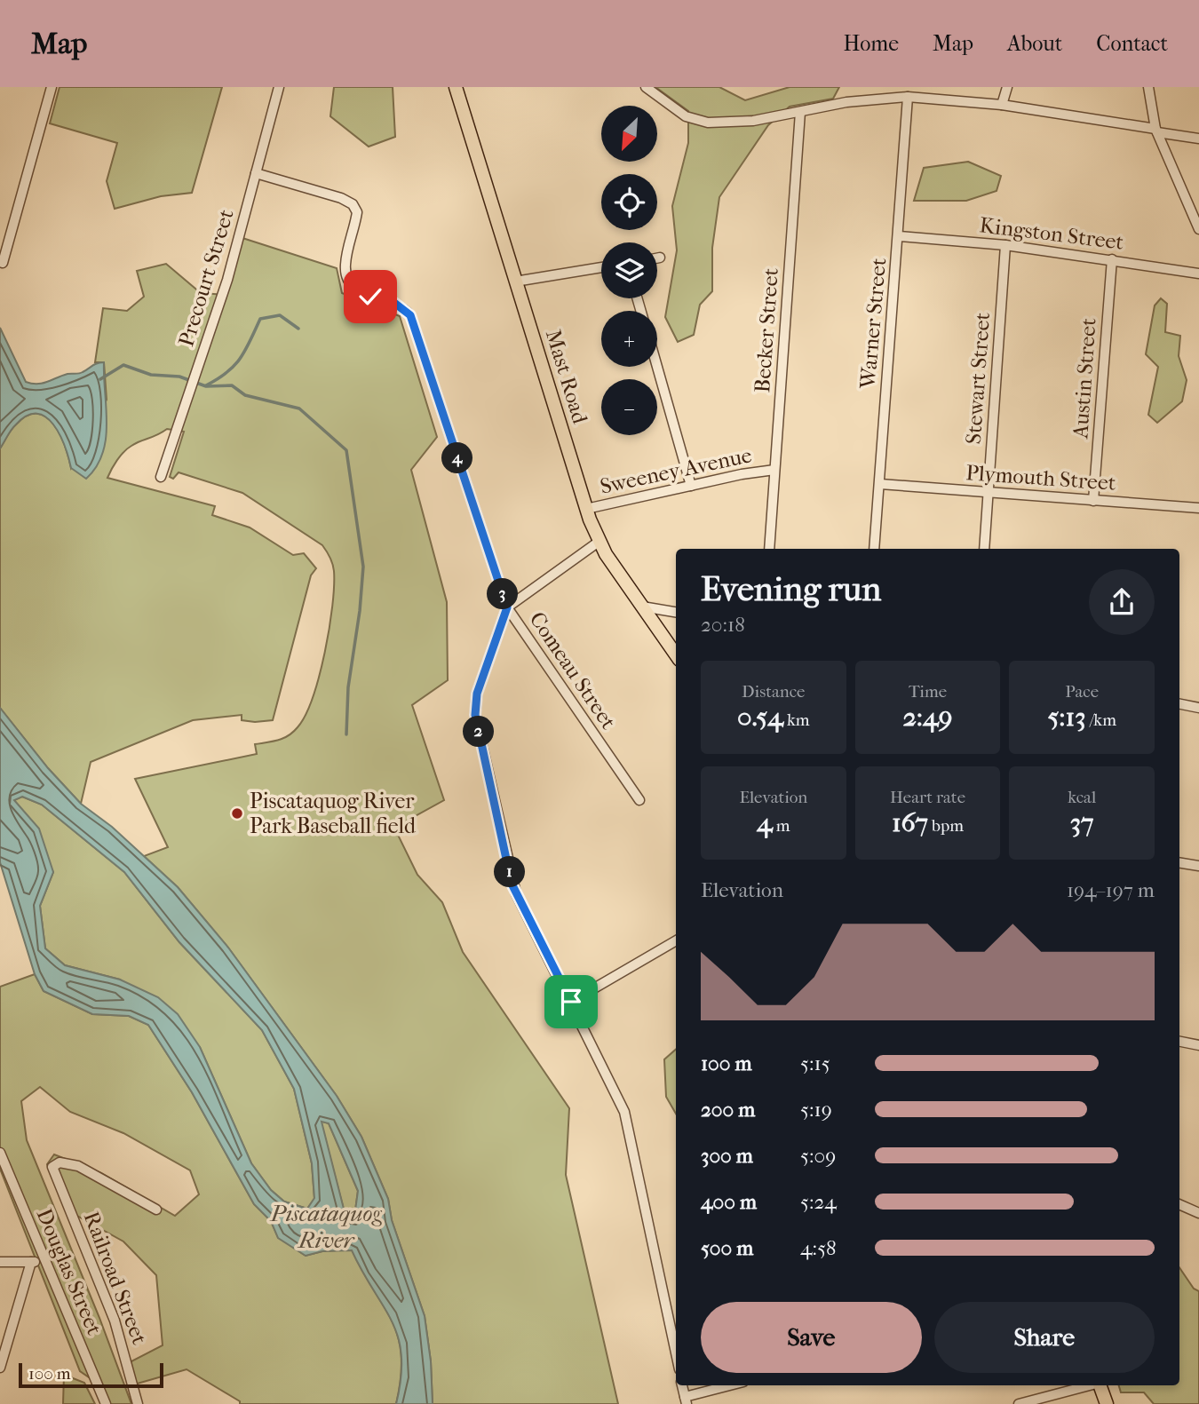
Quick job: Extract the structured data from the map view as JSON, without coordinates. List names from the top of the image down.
{
  "streets": {
    "main road": ["Mast Road"],
    "street": [
      "Kingston Street",
      "Precourt Street",
      "Warner Street",
      "Becker Street",
      "Stewart Street",
      "Austin Street",
      "Sweeney Avenue",
      "Plymouth Street",
      "Comeau Street",
      "Douglas Street",
      "Railroad Street"
    ]
  },
  "crossings": [
    ["Kingston Street", "Warner Street"],
    ["Kingston Street", "Stewart Street"],
    ["Kingston Street", "Austin Street"],
    ["Precourt Street", "Comeau Street"],
    ["Warner Street", "Plymouth Street"],
    ["Becker Street", "Sweeney Avenue"],
    ["Mast Road", "Sweeney Avenue"],
    ["Stewart Street", "Plymouth Street"],
    ["Austin Street", "Plymouth Street"]
  ],
  "water": ["Piscataquog River"],
  "places": ["Piscataquog River Park Baseball field"],
  "scale_bar": "100 m",
  "north": "bottom left",
  "page": {
    "header": "Map",
    "nav": [
      "Home",
      "Map",
      "About",
      "Contact"
    ],
    "map_buttons": ["+", "−"],
    "pins": [
      "4",
      "3",
      "2",
      "1"
    ],
    "heading": ["Evening run", "20:18"],
    "stats": [
      ["Distance", "0.54 km"],
      ["Time", "2:49"],
      ["Pace", "5:13 /km"],
      ["Elevation", "4 m"],
      ["Heart rate", "167 bpm"],
      ["kcal", "37"]
    ],
    "chart": ["Elevation", "194–197 m"],
    "list": [
      {
        "name": "100 m",
        "note": "5:15"
      },
      {
        "name": "200 m",
        "note": "5:19"
      },
      {
        "name": "300 m",
        "note": "5:09"
      },
      {
        "name": "400 m",
        "note": "5:24"
      },
      {
        "name": "500 m",
        "note": "4:58"
      }
    ],
    "buttons": ["Save", "Share"],
    "scale": "100 m"
  }
}
